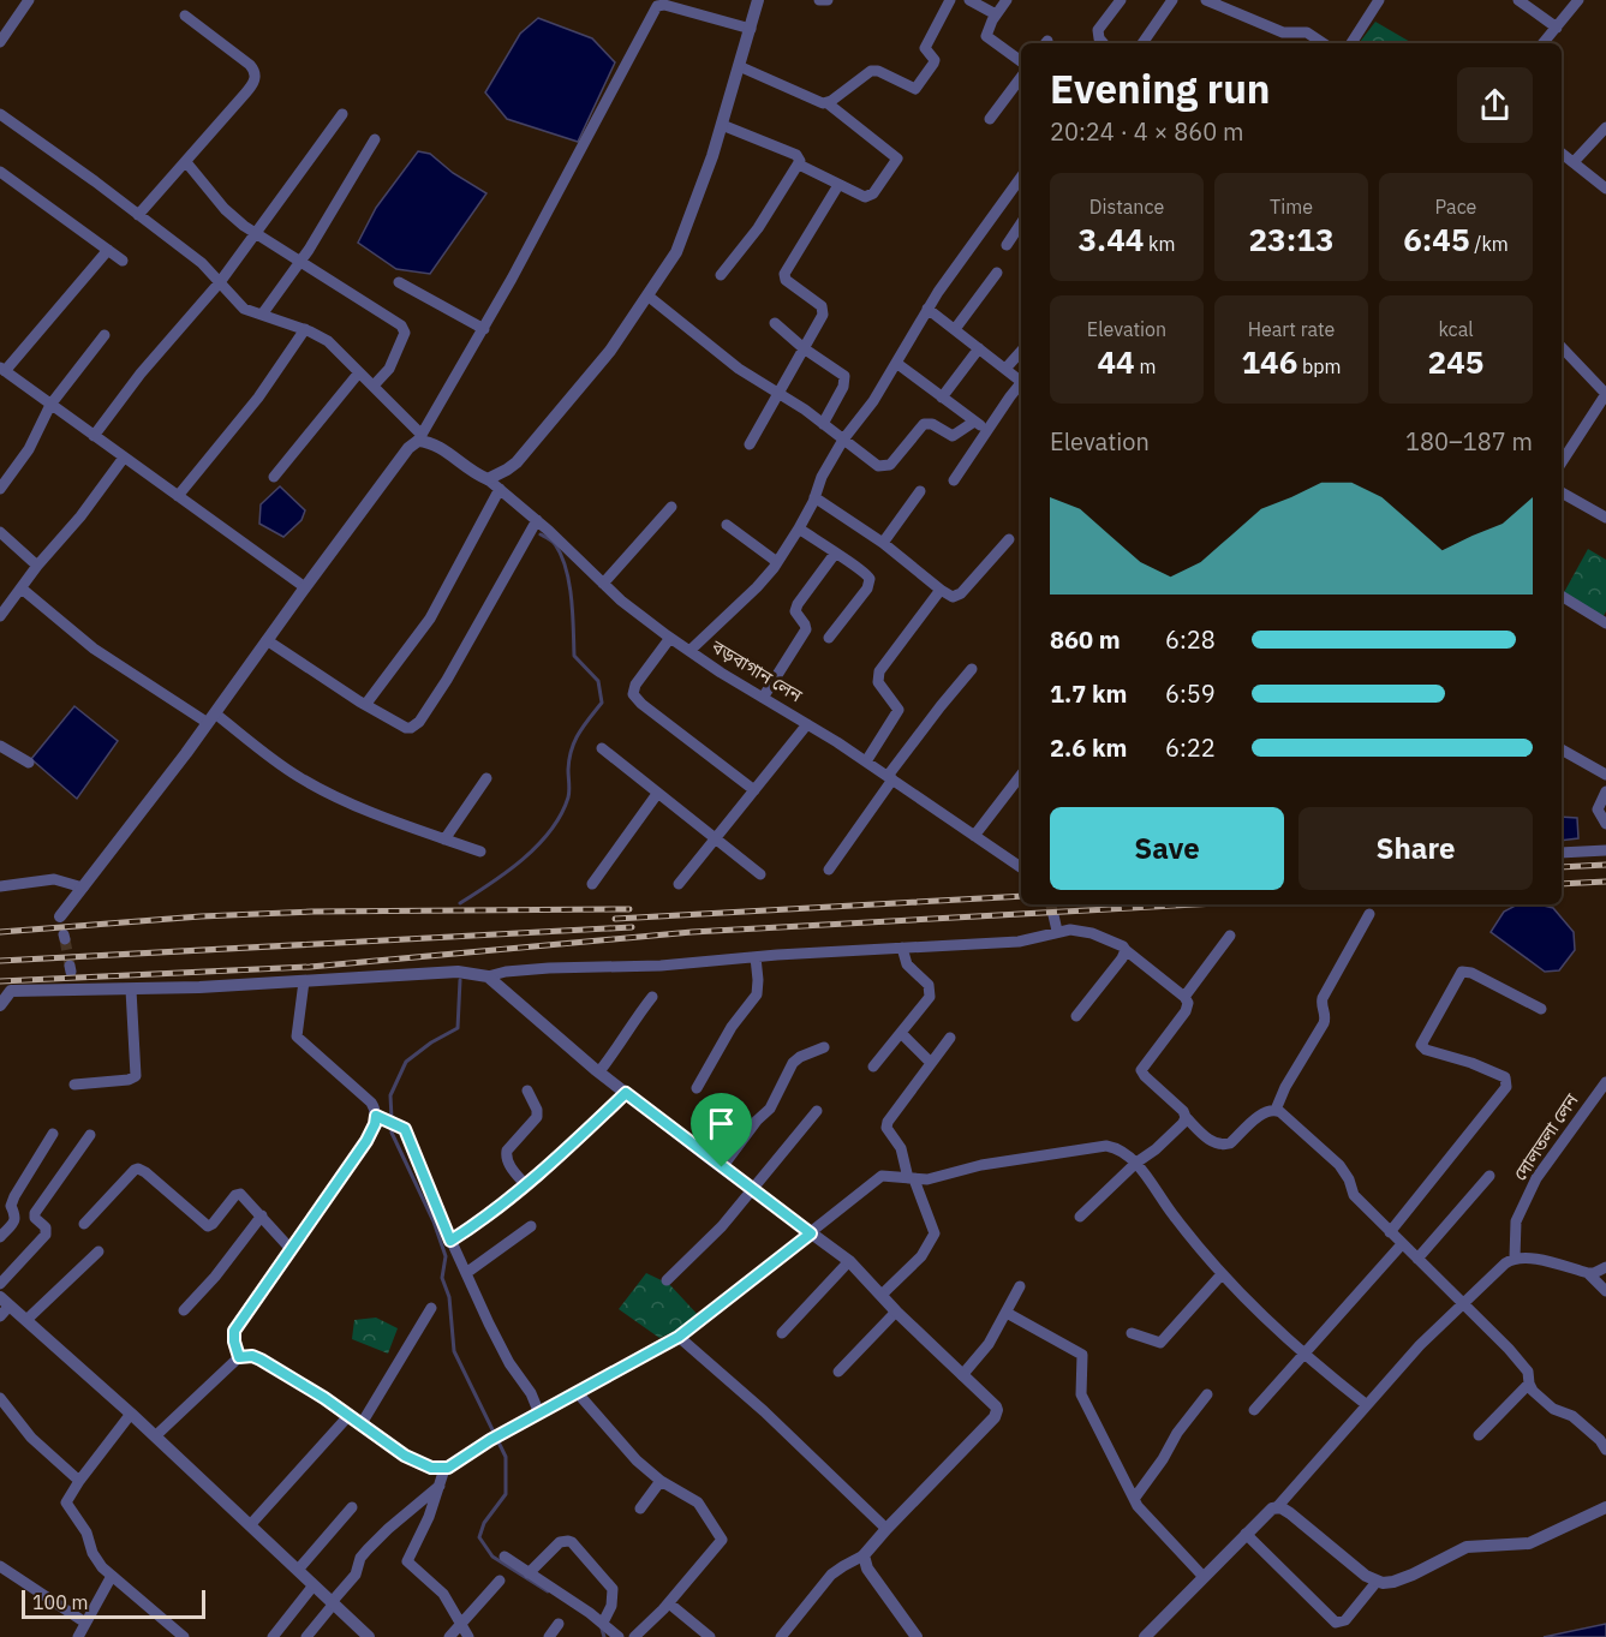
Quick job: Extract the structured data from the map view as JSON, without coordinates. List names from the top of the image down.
{
  "streets": {
    "street": ["বড়বাগান লেন", "দোলতলা লেন"]
  },
  "scale_bar": "100 m",
  "page": {
    "heading": ["Evening run", "20:24 · 4 × 860 m"],
    "stats": [
      ["Distance", "3.44 km"],
      ["Time", "23:13"],
      ["Pace", "6:45 /km"],
      ["Elevation", "44 m"],
      ["Heart rate", "146 bpm"],
      ["kcal", "245"]
    ],
    "chart": ["Elevation", "180–187 m"],
    "list": [
      {
        "name": "860 m",
        "note": "6:28"
      },
      {
        "name": "1.7 km",
        "note": "6:59"
      },
      {
        "name": "2.6 km",
        "note": "6:22"
      }
    ],
    "buttons": ["Save", "Share"],
    "scale": "100 m"
  }
}
